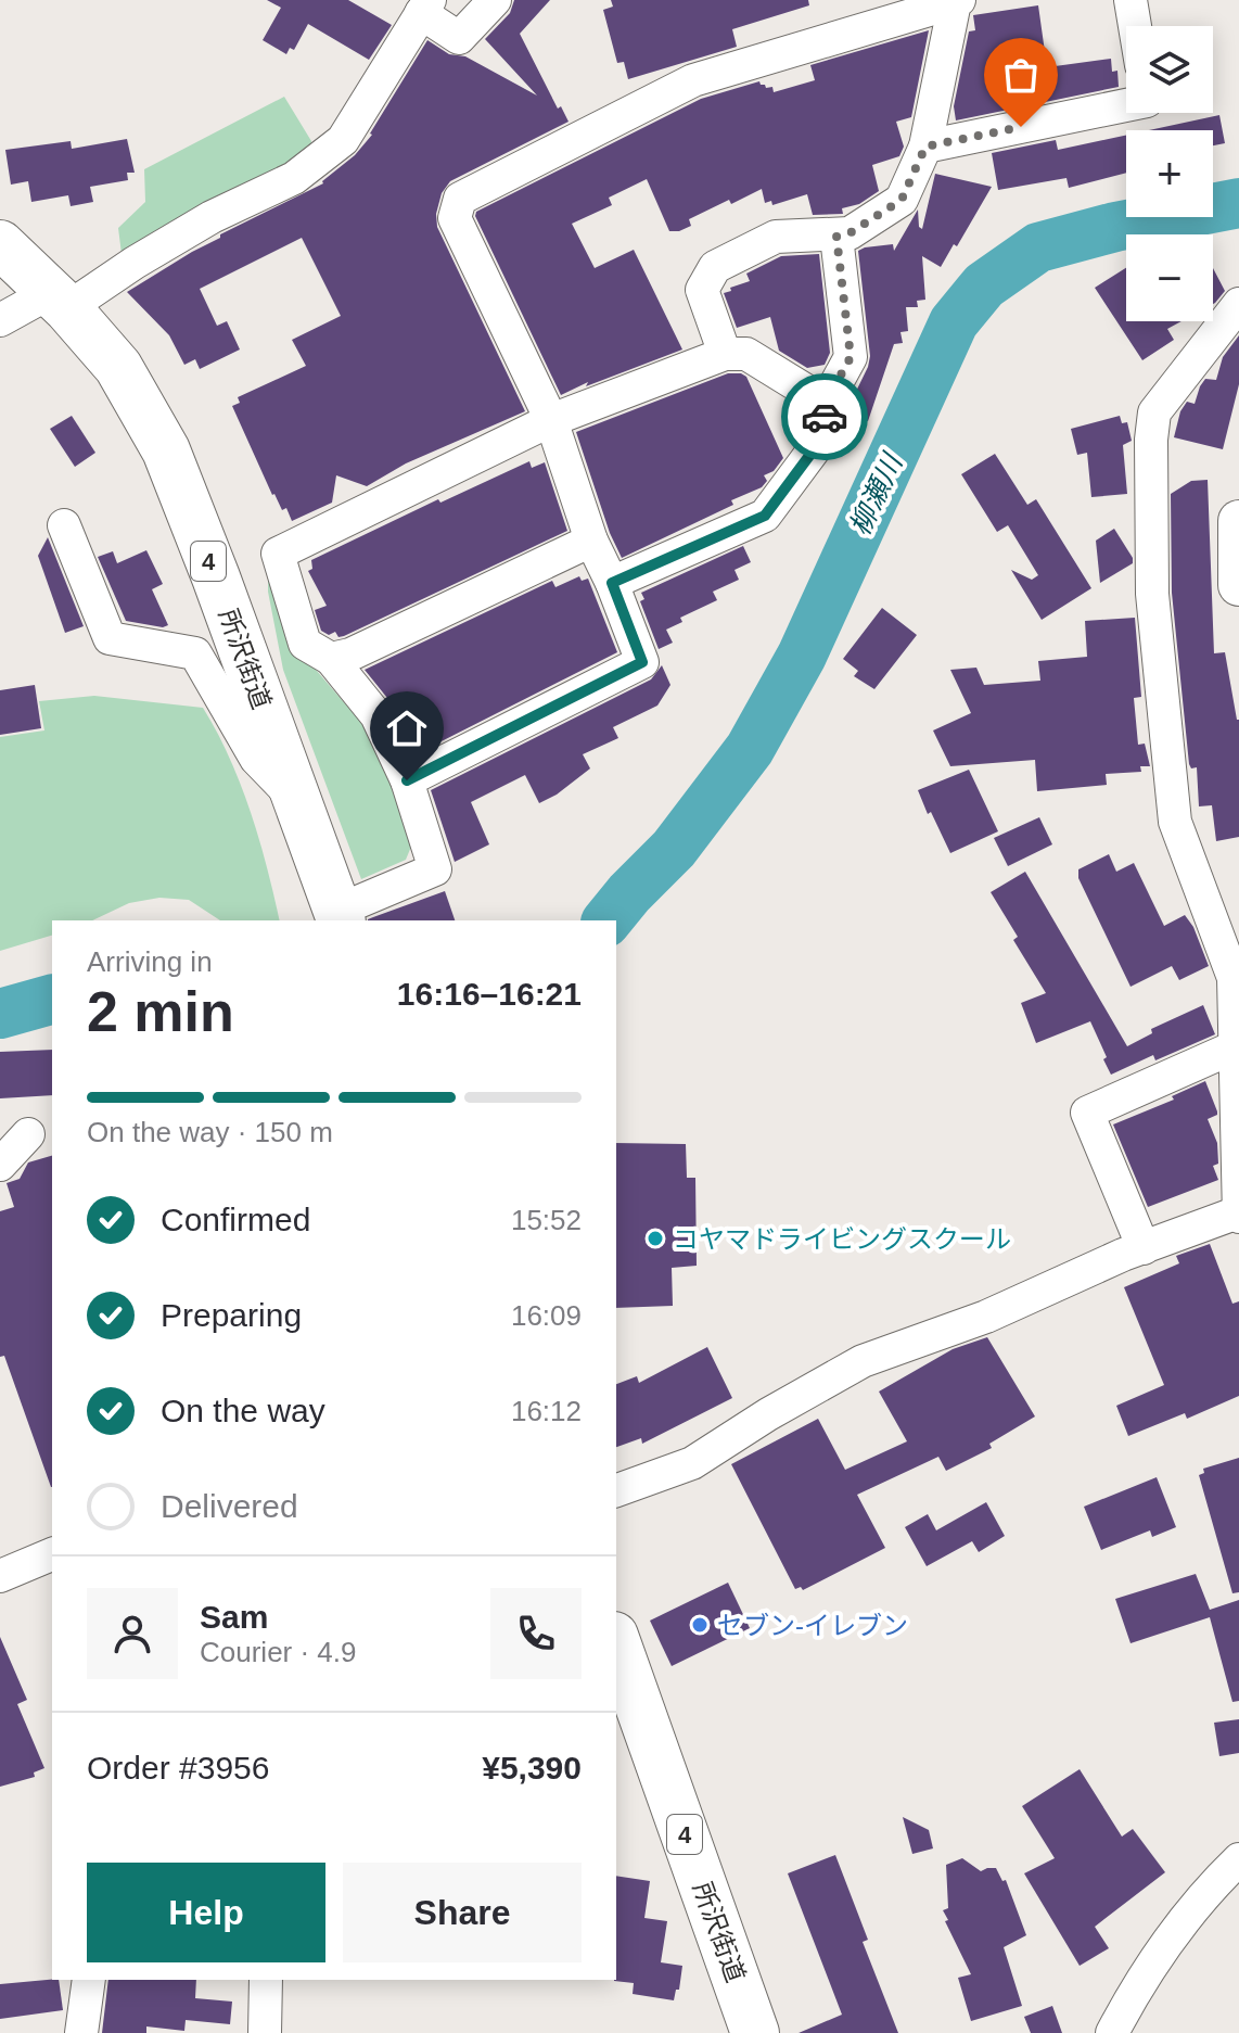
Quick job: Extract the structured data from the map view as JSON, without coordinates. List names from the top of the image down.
{
  "streets": {
    "main road": ["4", "所沢街道"]
  },
  "water": ["柳瀬川"],
  "places": ["コヤマドライビングスクール", "セブン-イレブン"],
  "page": {
    "map_buttons": ["+", "−"],
    "heading": ["2 min", "Arriving in", "16:16–16:21"],
    "panel": [
      "Sam",
      "Courier · 4.9",
      "Order #3956",
      "¥5,390"
    ],
    "bar": "On the way · 150 m",
    "list": [
      ["Confirmed", "15:52"],
      ["Preparing", "16:09"],
      ["On the way", "16:12"],
      "Delivered"
    ],
    "buttons": ["Help", "Share"]
  }
}
